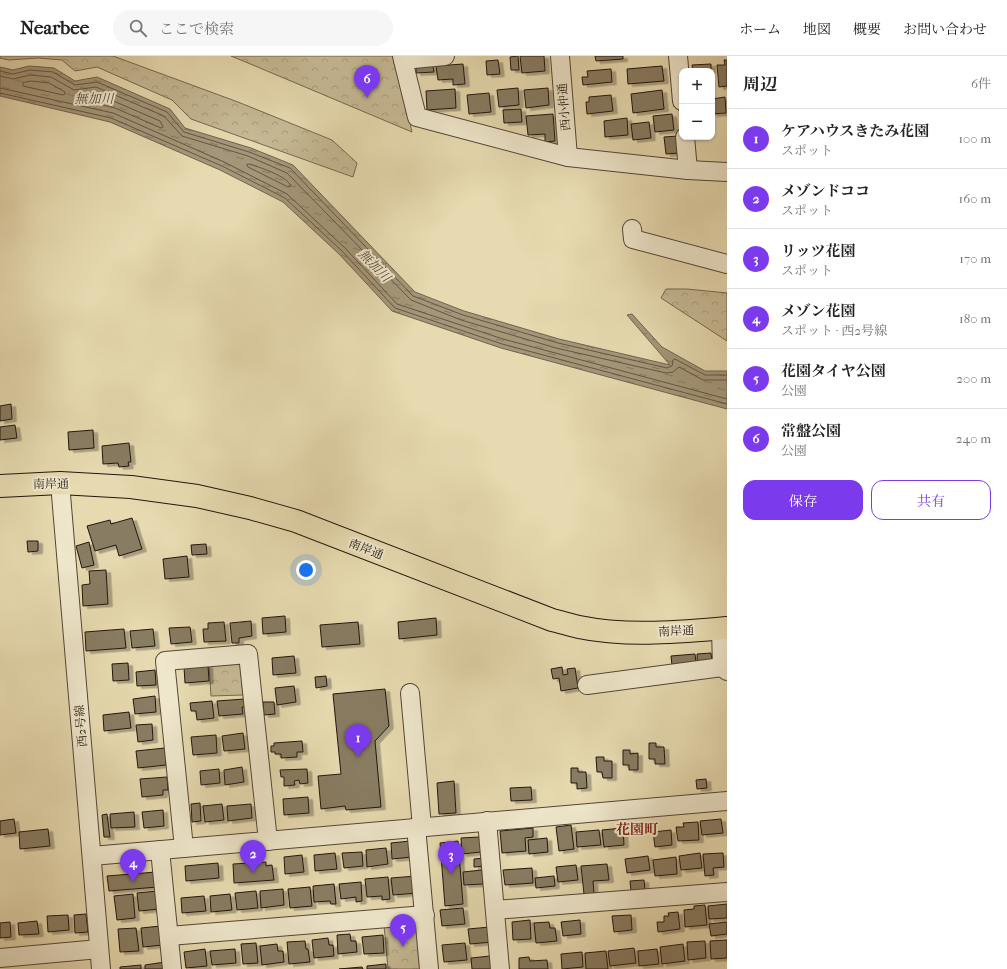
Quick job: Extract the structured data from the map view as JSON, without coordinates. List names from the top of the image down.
{
  "streets": {
    "main road": ["南岸通"],
    "street": ["西小仲通", "西2号線"]
  },
  "crossings": [
    ["南岸通", "西2号線"]
  ],
  "districts": ["花園町"],
  "water": ["無加川"],
  "page": {
    "header": "Nearbee",
    "search": "ここで検索",
    "nav": [
      "ホーム",
      "地図",
      "概要",
      "お問い合わせ"
    ],
    "heading": ["周辺", "6件"],
    "pins": [
      "6",
      "1",
      "2",
      "3",
      "4",
      "5"
    ],
    "map_buttons": ["+", "−"],
    "list": [
      {
        "mark": "1",
        "name": "ケアハウスきたみ花園",
        "note": "スポット",
        "value": "100 m"
      },
      {
        "mark": "2",
        "name": "メゾンドココ",
        "note": "スポット",
        "value": "160 m"
      },
      {
        "mark": "3",
        "name": "リッツ花園",
        "note": "スポット",
        "value": "170 m"
      },
      {
        "mark": "4",
        "name": "メゾン花園",
        "note": "スポット · 西2号線",
        "value": "180 m"
      },
      {
        "mark": "5",
        "name": "花園タイヤ公園",
        "note": "公園",
        "value": "200 m"
      },
      {
        "mark": "6",
        "name": "常盤公園",
        "note": "公園",
        "value": "240 m"
      }
    ],
    "buttons": ["保存", "共有"]
  }
}
